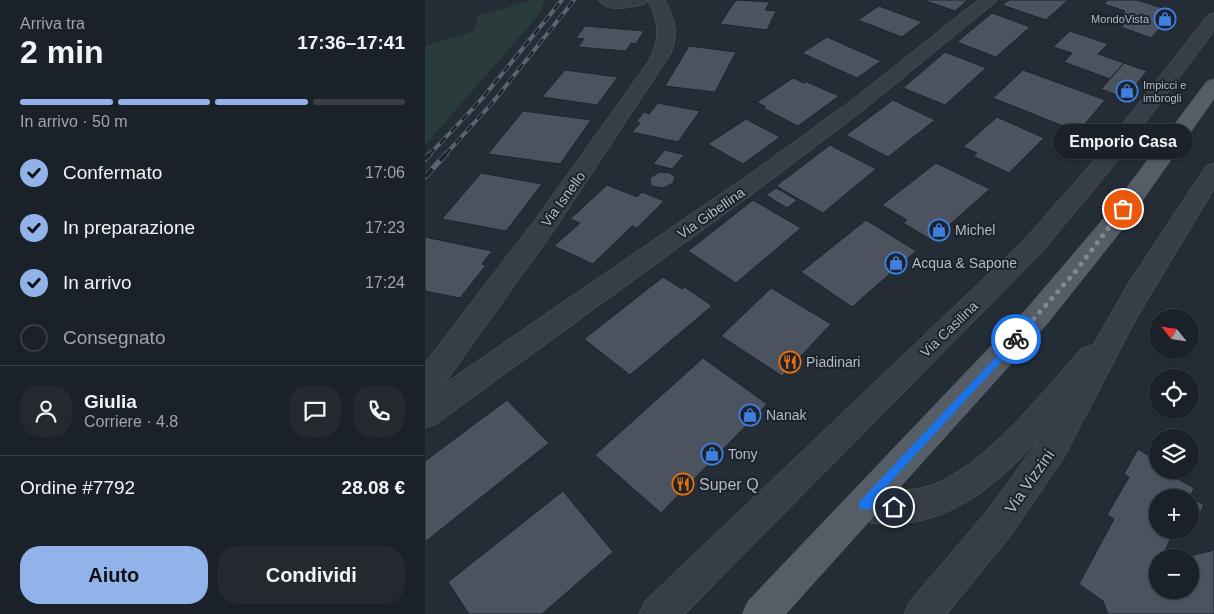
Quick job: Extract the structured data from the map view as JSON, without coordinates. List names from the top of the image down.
{
  "streets": {
    "street": [
      "Via Isnello",
      "Via Gibellina",
      "Via Casilina",
      "Via Vizzini"
    ]
  },
  "places": {
    "shop": [
      "MondoVista",
      "Impicci e imbrogli",
      "Michel",
      "Acqua & Sapone",
      "Nanak",
      "Tony"
    ],
    "other": ["Emporio Casa"],
    "restaurant": ["Piadinari", "Super Q"]
  },
  "north": "top left",
  "page": {
    "heading": ["2 min", "Arriva tra", "17:36–17:41"],
    "panel": [
      "Giulia",
      "Corriere · 4.8",
      "Ordine #7792",
      "28.08 €"
    ],
    "bar": "In arrivo · 50 m",
    "bubble": "Emporio Casa",
    "list": [
      ["Confermato", "17:06"],
      ["In preparazione", "17:23"],
      ["In arrivo", "17:24"],
      "Consegnato"
    ],
    "map_buttons": ["+", "−"],
    "buttons": ["Aiuto", "Condividi"]
  }
}
